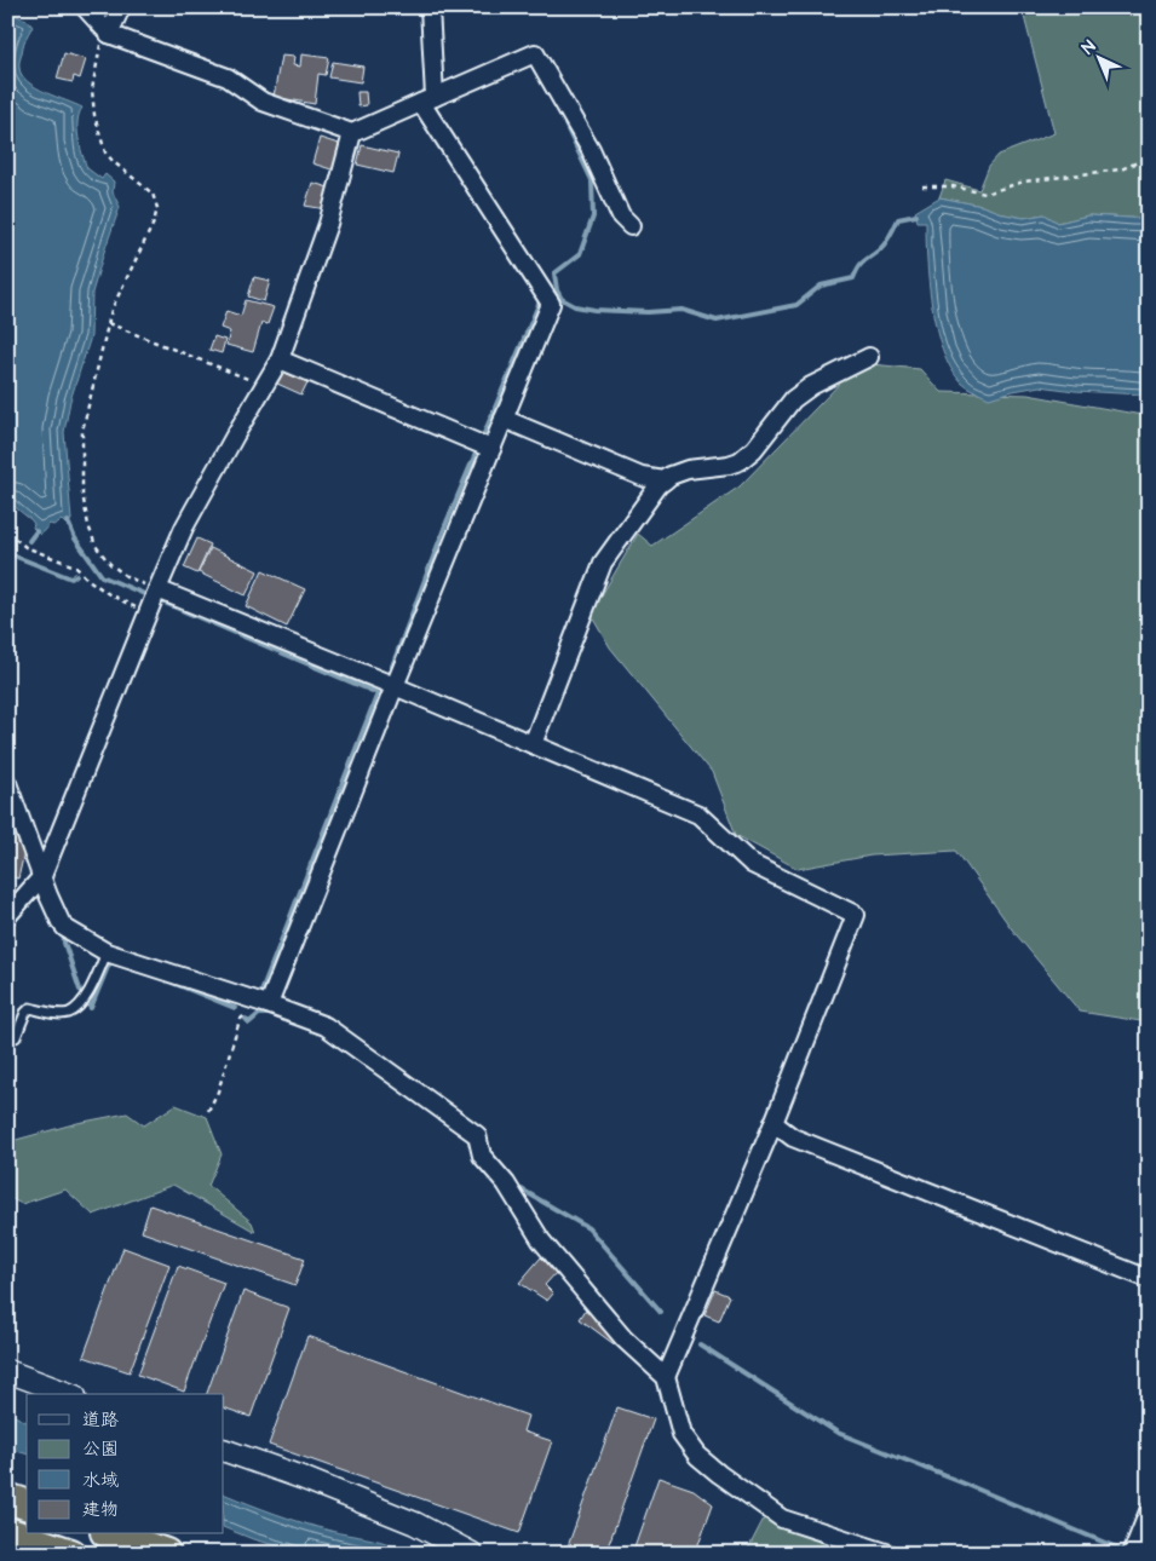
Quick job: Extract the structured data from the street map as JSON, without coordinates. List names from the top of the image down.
{
  "legend": [
    "道路",
    "公園",
    "水域",
    "建物"
  ],
  "north": "top left"
}
